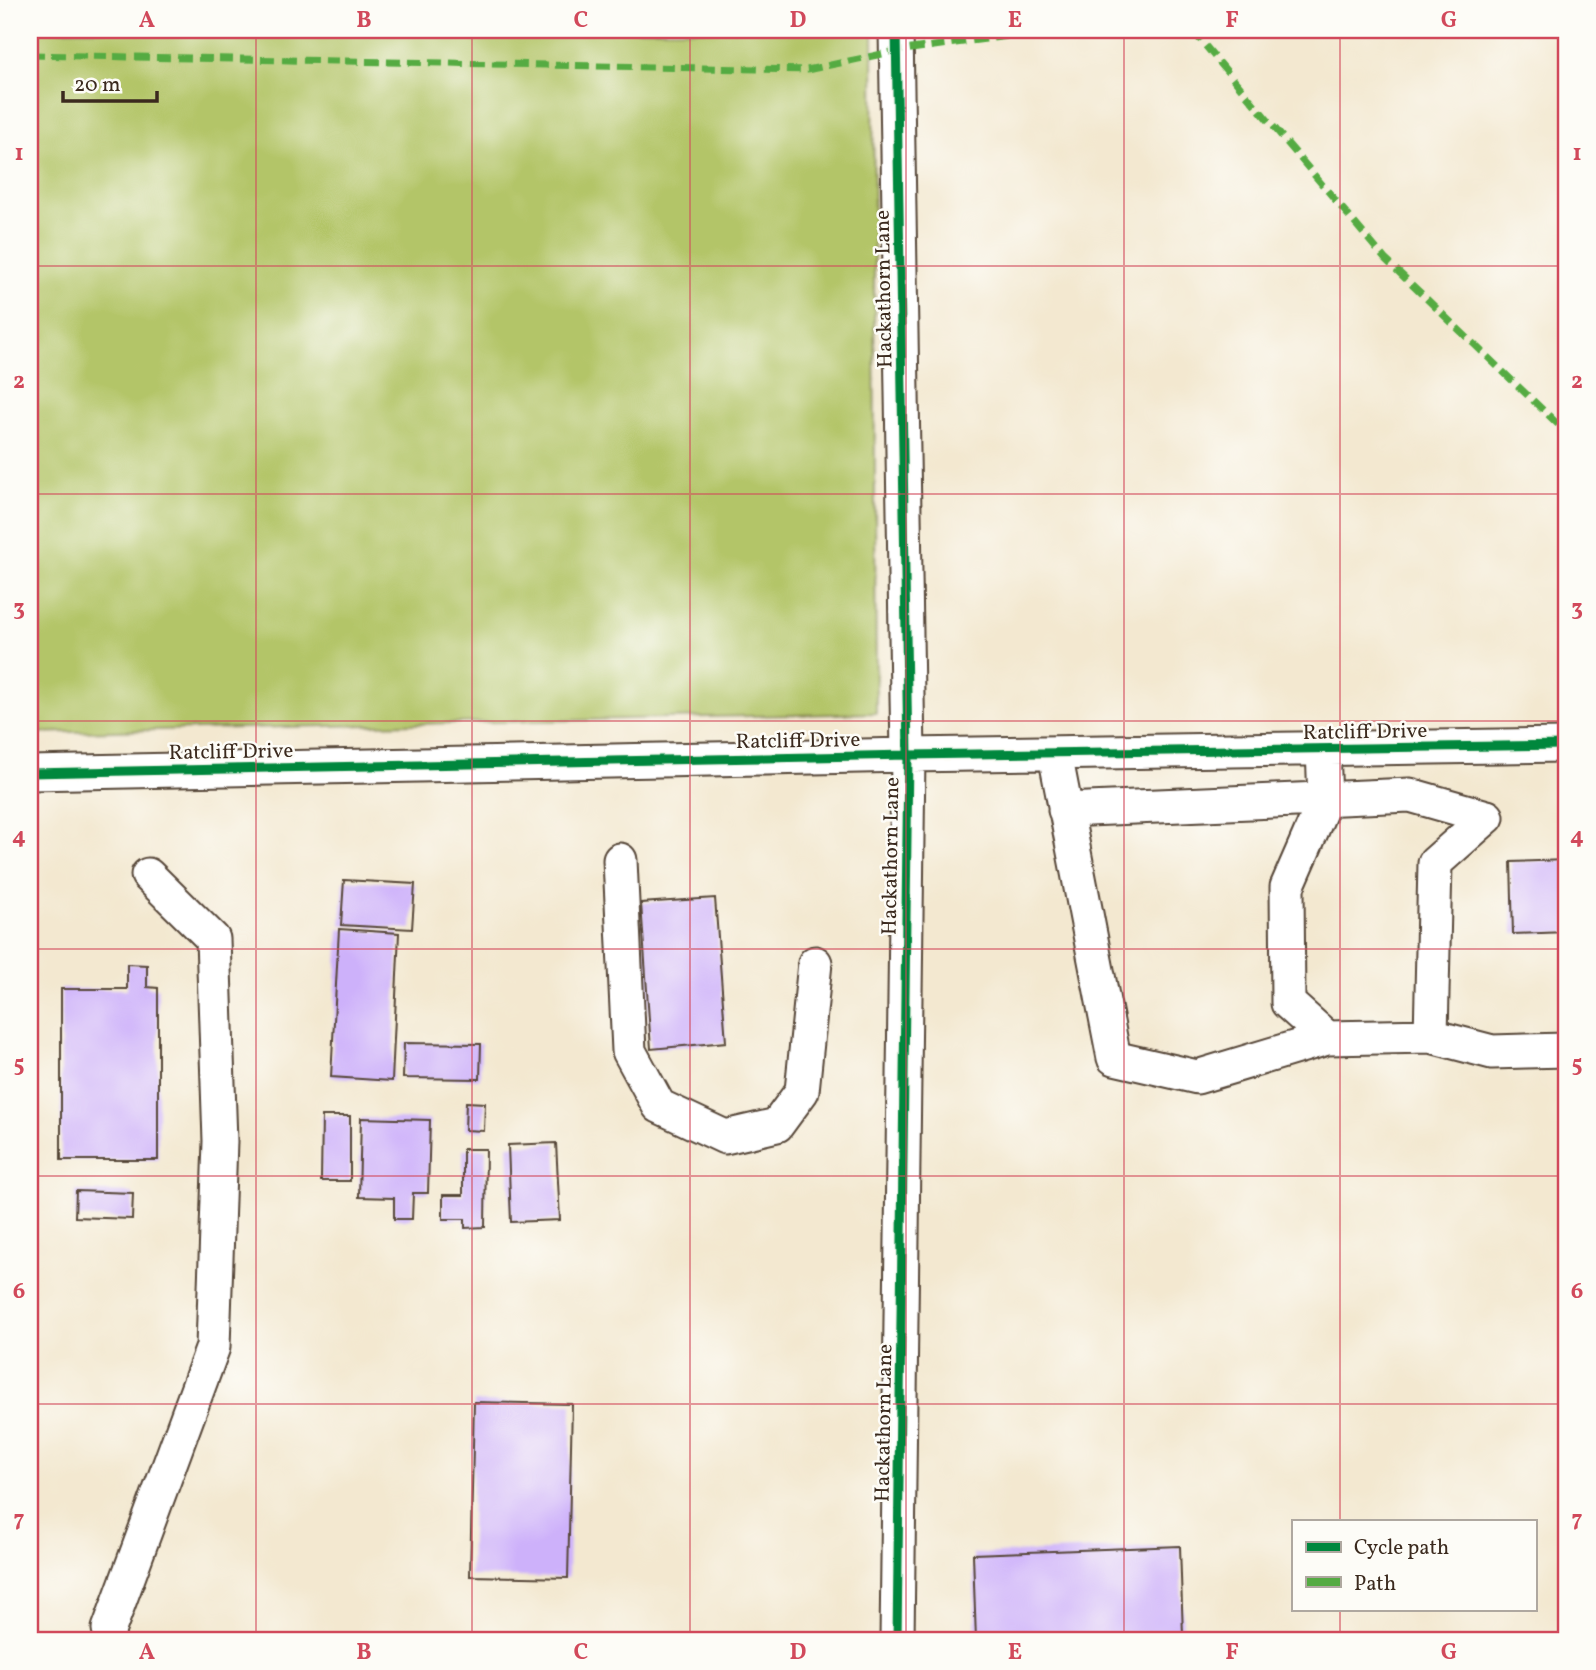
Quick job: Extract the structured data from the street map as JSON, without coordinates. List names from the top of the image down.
{
  "streets": {
    "street": ["Hackathorn Lane", "Ratcliff Drive"]
  },
  "crossings": [
    ["Hackathorn Lane", "Ratcliff Drive"]
  ],
  "legend": ["Cycle path", "Path"],
  "scale_bar": "20 m",
  "grid": {
    "columns": [
      "A",
      "B",
      "C",
      "D",
      "E",
      "F",
      "G"
    ],
    "rows": [
      "1",
      "2",
      "3",
      "4",
      "5",
      "6",
      "7"
    ]
  }
}
